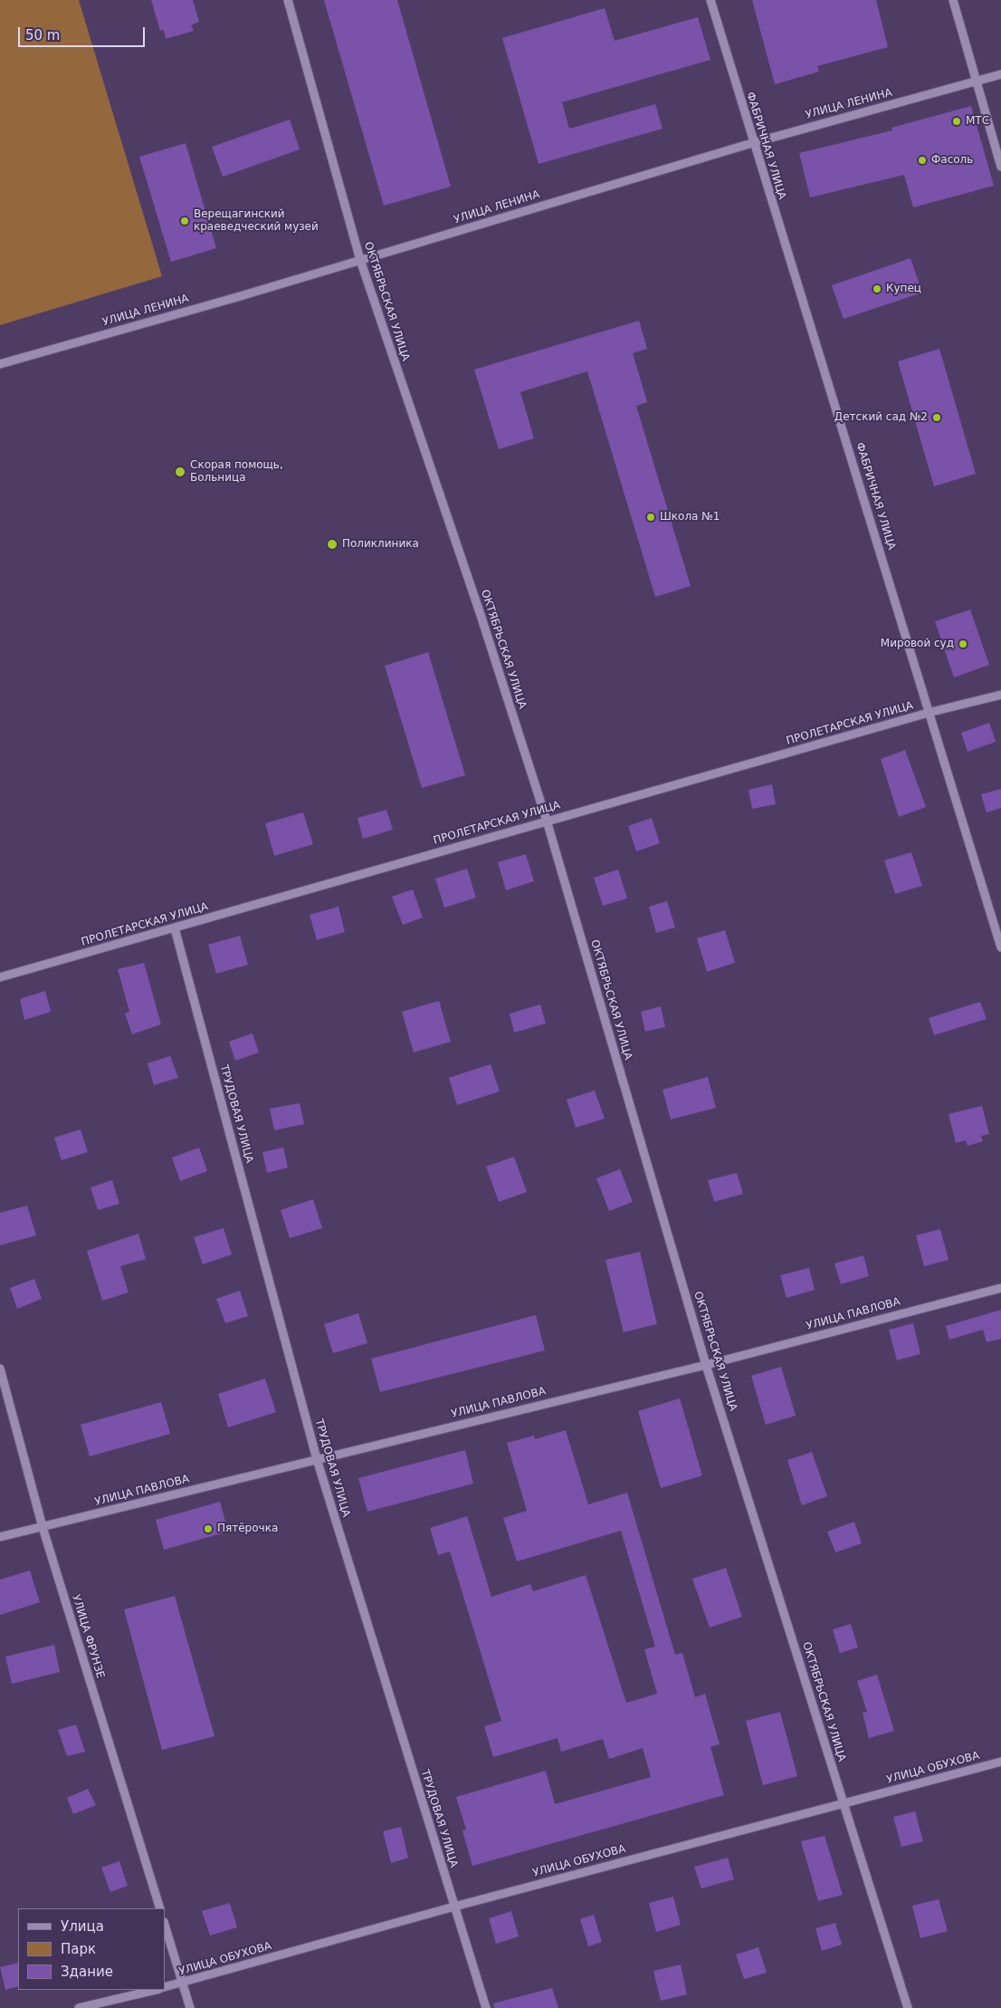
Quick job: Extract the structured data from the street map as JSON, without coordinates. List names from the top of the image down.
{
  "streets": {
    "street": [
      "УЛИЦА ЛЕНИНА",
      "ФАБРИЧНАЯ УЛИЦА",
      "ОКТЯБРЬСКАЯ УЛИЦА",
      "ПРОЛЕТАРСКАЯ УЛИЦА",
      "ТРУДОВАЯ УЛИЦА",
      "УЛИЦА ПАВЛОВА",
      "УЛИЦА ФРУНЗЕ",
      "УЛИЦА ОБУХОВА"
    ]
  },
  "crossings": [
    ["УЛИЦА ЛЕНИНА", "ФАБРИЧНАЯ УЛИЦА"],
    ["УЛИЦА ЛЕНИНА", "ОКТЯБРЬСКАЯ УЛИЦА"],
    ["ФАБРИЧНАЯ УЛИЦА", "ПРОЛЕТАРСКАЯ УЛИЦА"],
    ["ОКТЯБРЬСКАЯ УЛИЦА", "ПРОЛЕТАРСКАЯ УЛИЦА"],
    ["ОКТЯБРЬСКАЯ УЛИЦА", "УЛИЦА ПАВЛОВА"],
    ["ОКТЯБРЬСКАЯ УЛИЦА", "УЛИЦА ОБУХОВА"],
    ["ПРОЛЕТАРСКАЯ УЛИЦА", "ТРУДОВАЯ УЛИЦА"],
    ["ТРУДОВАЯ УЛИЦА", "УЛИЦА ПАВЛОВА"],
    ["ТРУДОВАЯ УЛИЦА", "УЛИЦА ОБУХОВА"],
    ["УЛИЦА ПАВЛОВА", "УЛИЦА ФРУНЗЕ"]
  ],
  "places": [
    "МТС",
    "Фасоль",
    "Верещагинский краеведческий музей",
    "Купец",
    "Детский сад №2",
    "Скорая помощь, Больница",
    "Школа №1",
    "Поликлиника",
    "Мировой суд",
    "Пятёрочка"
  ],
  "legend": ["Улица", "Парк", "Здание"],
  "scale_bar": "50 m"
}
